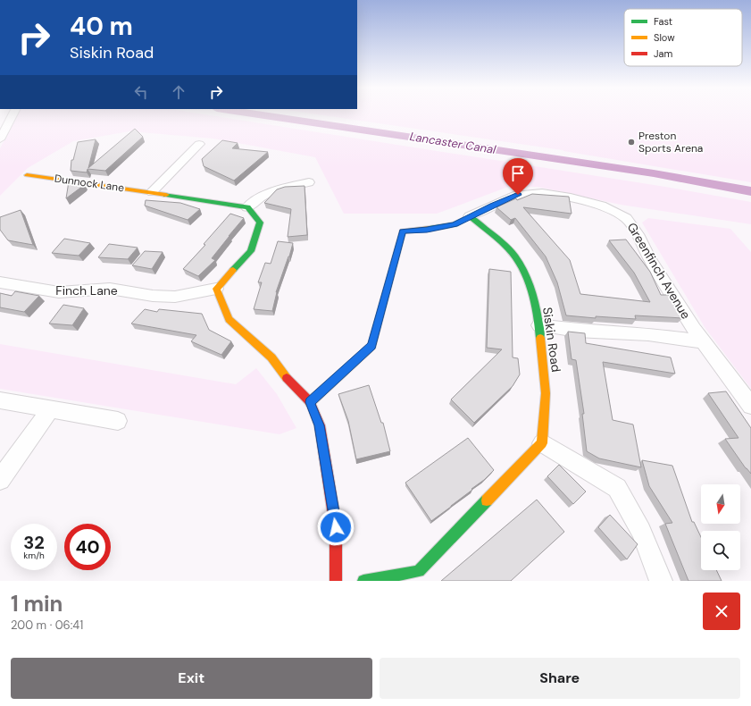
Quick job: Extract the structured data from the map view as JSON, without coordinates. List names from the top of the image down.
{
  "streets": {
    "street": [
      "Dunnock Lane",
      "Greenfinch Avenue",
      "Finch Lane",
      "Siskin Road"
    ]
  },
  "crossings": [
    ["Greenfinch Avenue", "Siskin Road"]
  ],
  "water": ["Lancaster Canal"],
  "places": ["Preston Sports Arena"],
  "legend": ["Fast", "Slow", "Jam"],
  "north": "bottom",
  "page": {
    "turn": ["40 m", "Siskin Road"],
    "speed": "32 km/h",
    "limit": "40",
    "heading": ["1 min", "200 m · 06:41"],
    "buttons": ["Exit", "Share"]
  }
}
